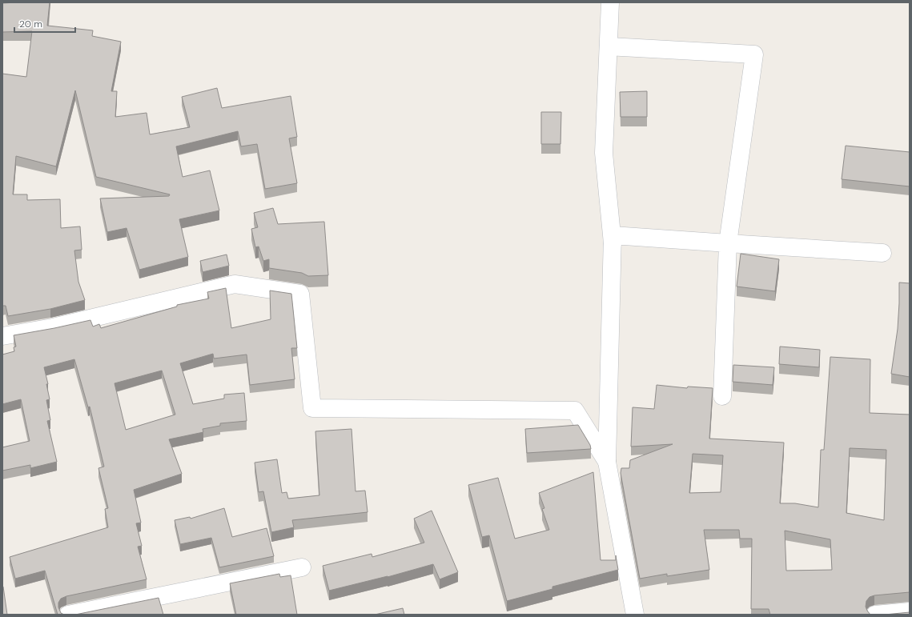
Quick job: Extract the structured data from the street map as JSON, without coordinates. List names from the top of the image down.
{
  "scale_bar": "20 m"
}
